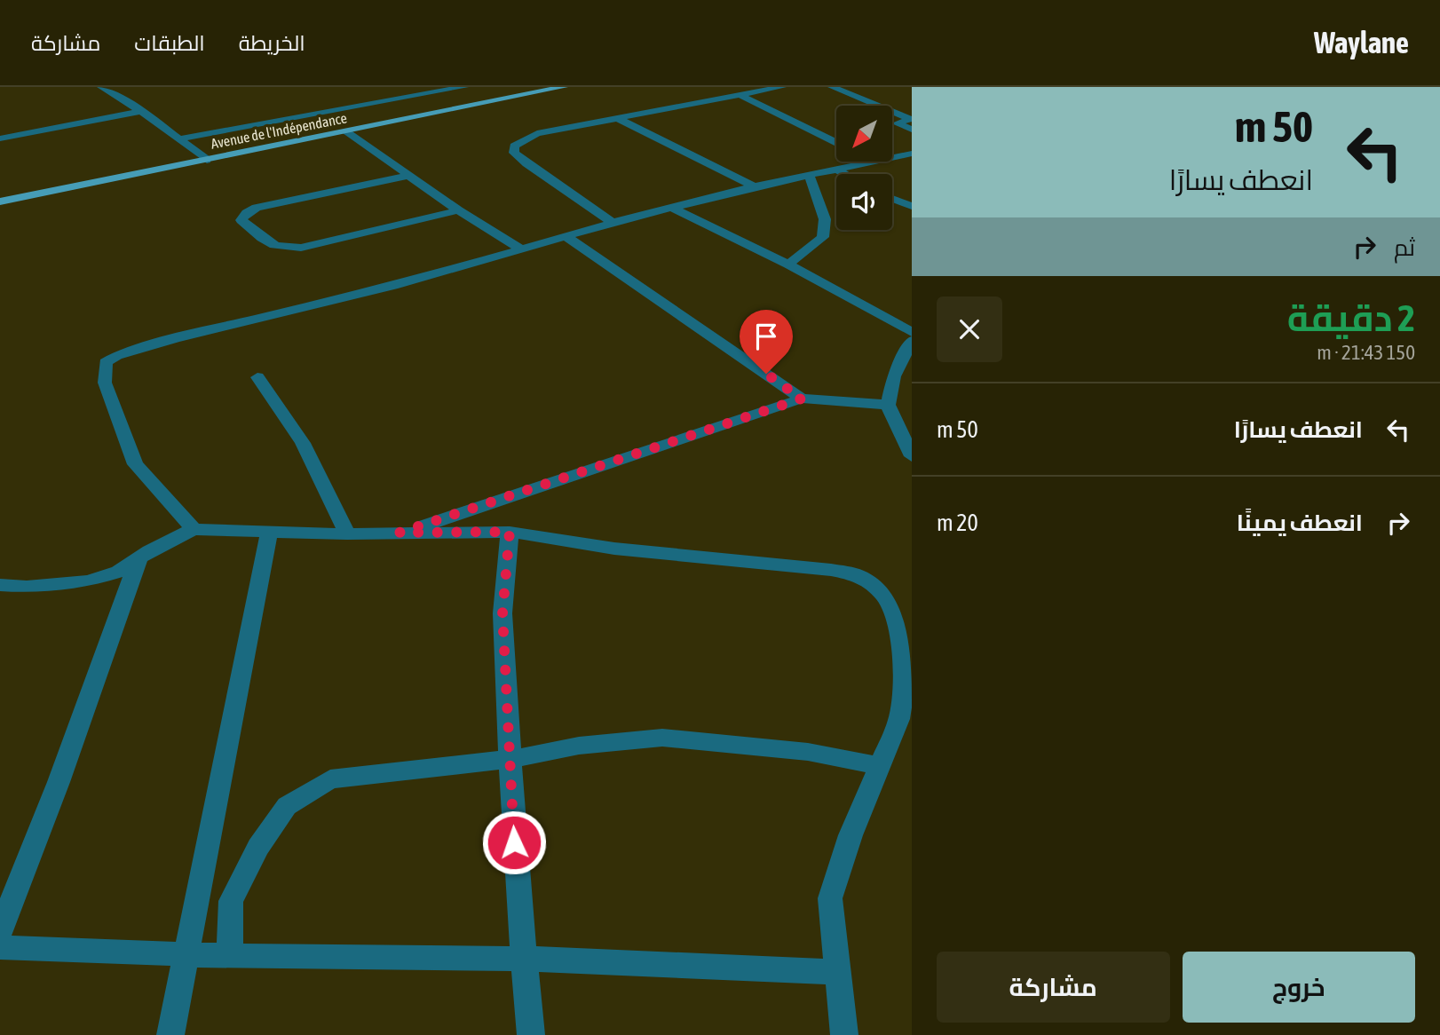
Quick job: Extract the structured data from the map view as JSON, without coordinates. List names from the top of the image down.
{
  "streets": {
    "main road": ["Avenue de l'Indépendance"]
  },
  "north": "bottom left",
  "page": {
    "header": "Waylane",
    "nav": ["الخريطة", "الطبقات", "مشاركة"],
    "turn": ["50 m", "انعطف يسارًا"],
    "then": "ثم",
    "heading": ["2 دقيقة", "150 m · 21:43"],
    "list": [
      {
        "name": "انعطف يسارًا",
        "value": "50 m"
      },
      {
        "name": "انعطف يمينًا",
        "value": "20 m"
      }
    ],
    "buttons": ["خروج", "مشاركة"]
  }
}
